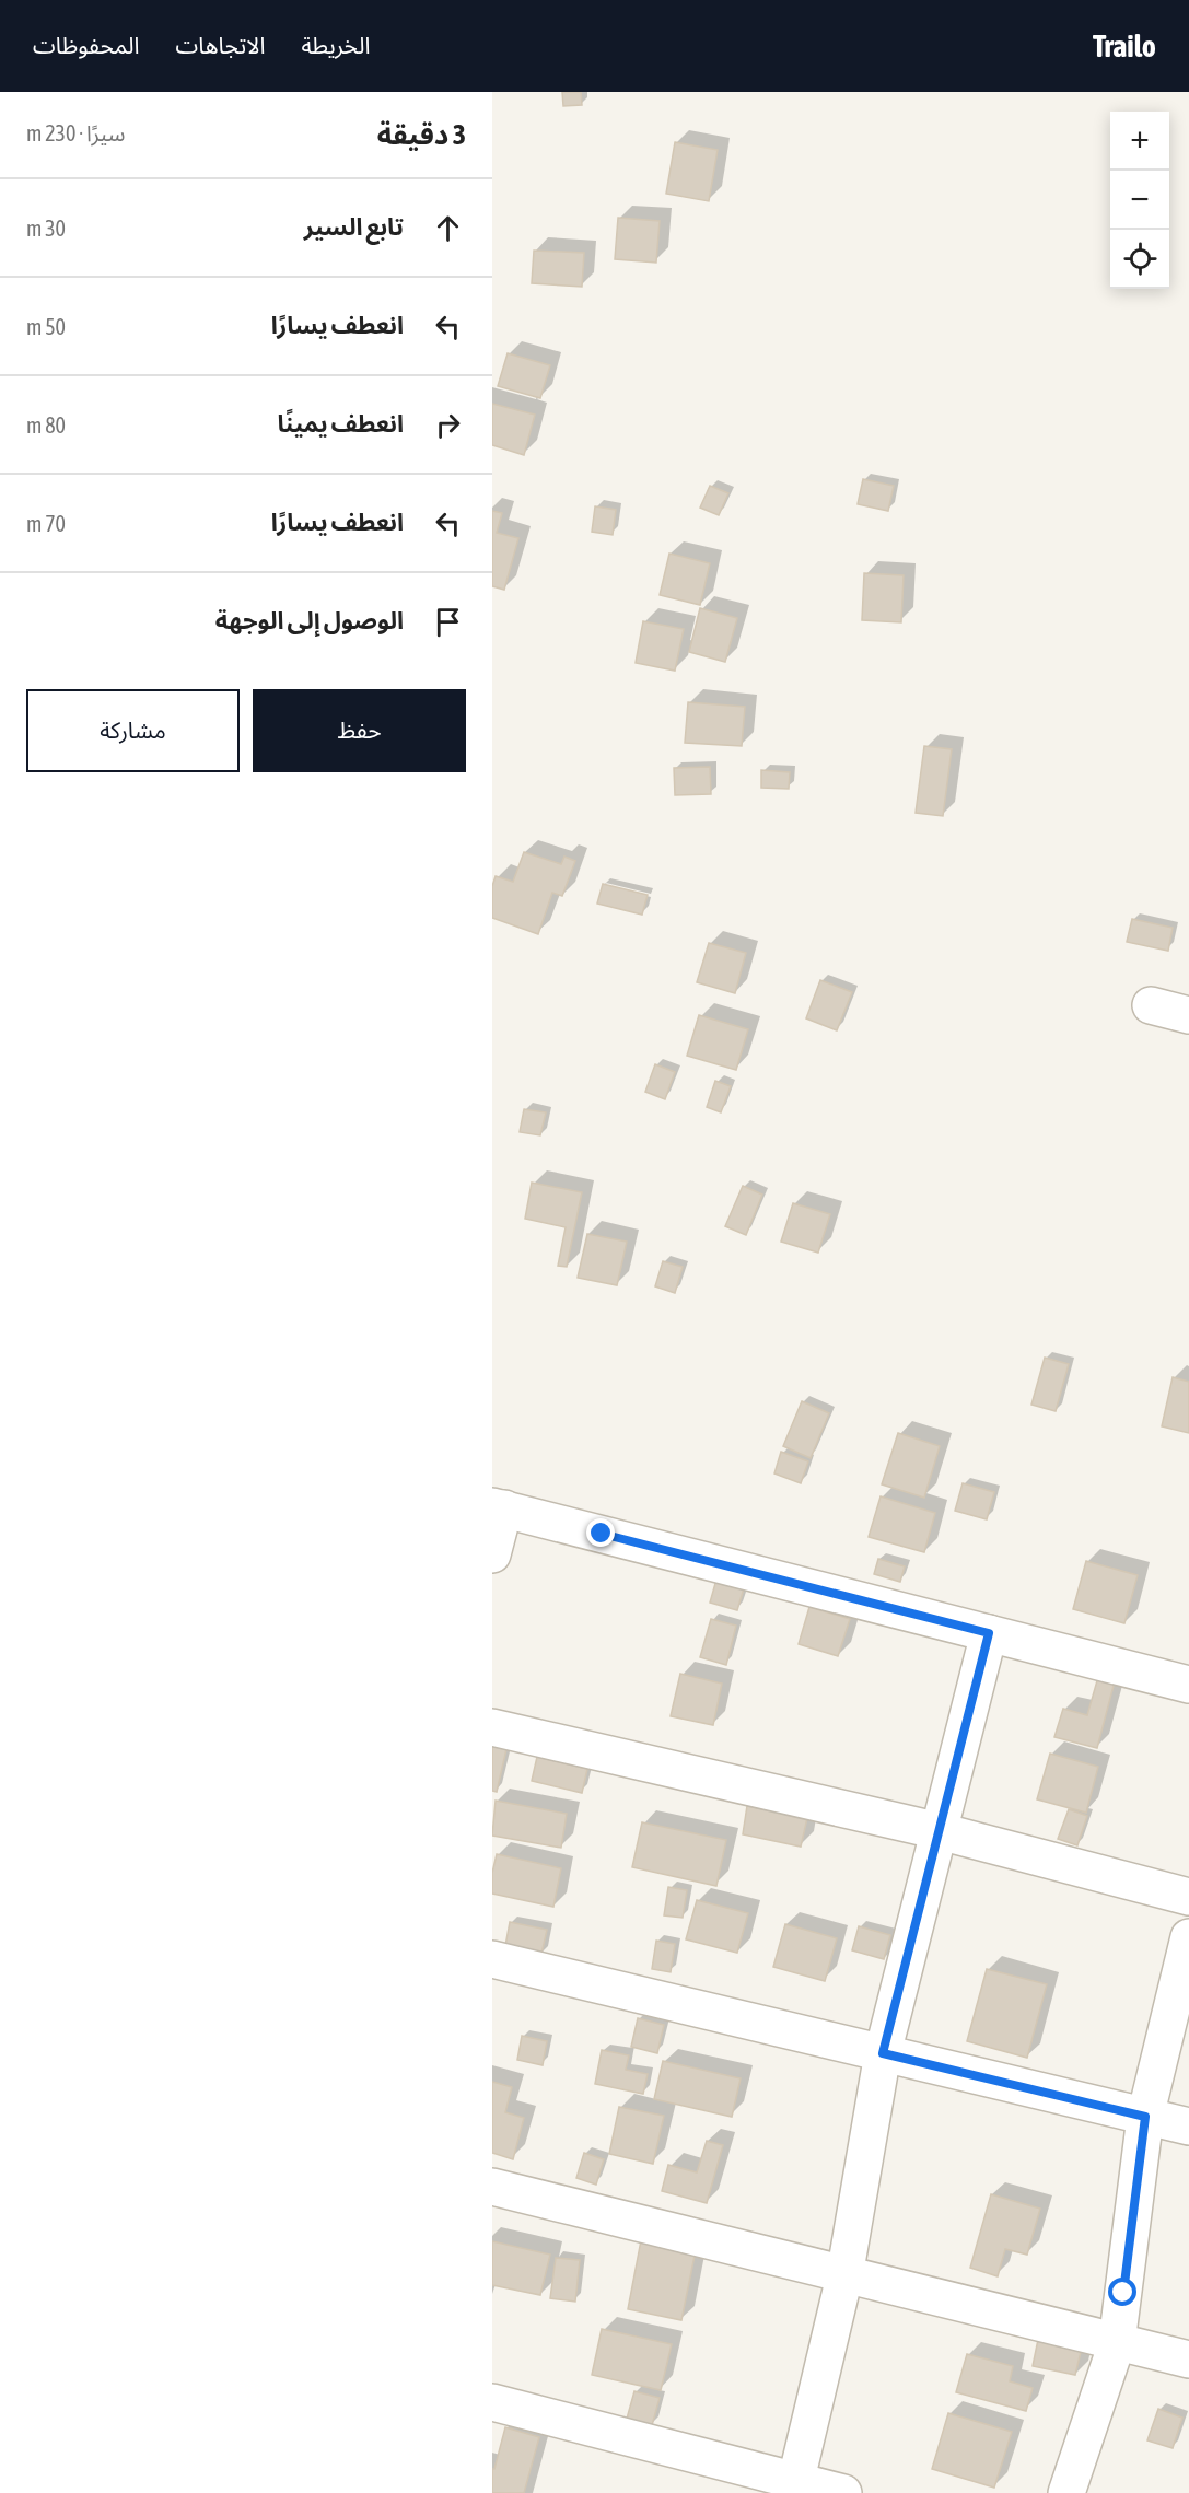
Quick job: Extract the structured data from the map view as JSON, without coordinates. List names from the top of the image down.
{
  "page": {
    "header": "Trailo",
    "nav": ["الخريطة", "الاتجاهات", "المحفوظات"],
    "heading": ["3 دقيقة", "سيرًا · 230 m"],
    "map_buttons": ["+", "−"],
    "list": [
      ["تابع السير", "30 m"],
      ["انعطف يسارًا", "50 m"],
      ["انعطف يمينًا", "80 m"],
      ["انعطف يسارًا", "70 m"],
      "الوصول إلى الوجهة"
    ],
    "buttons": ["حفظ", "مشاركة"]
  }
}
